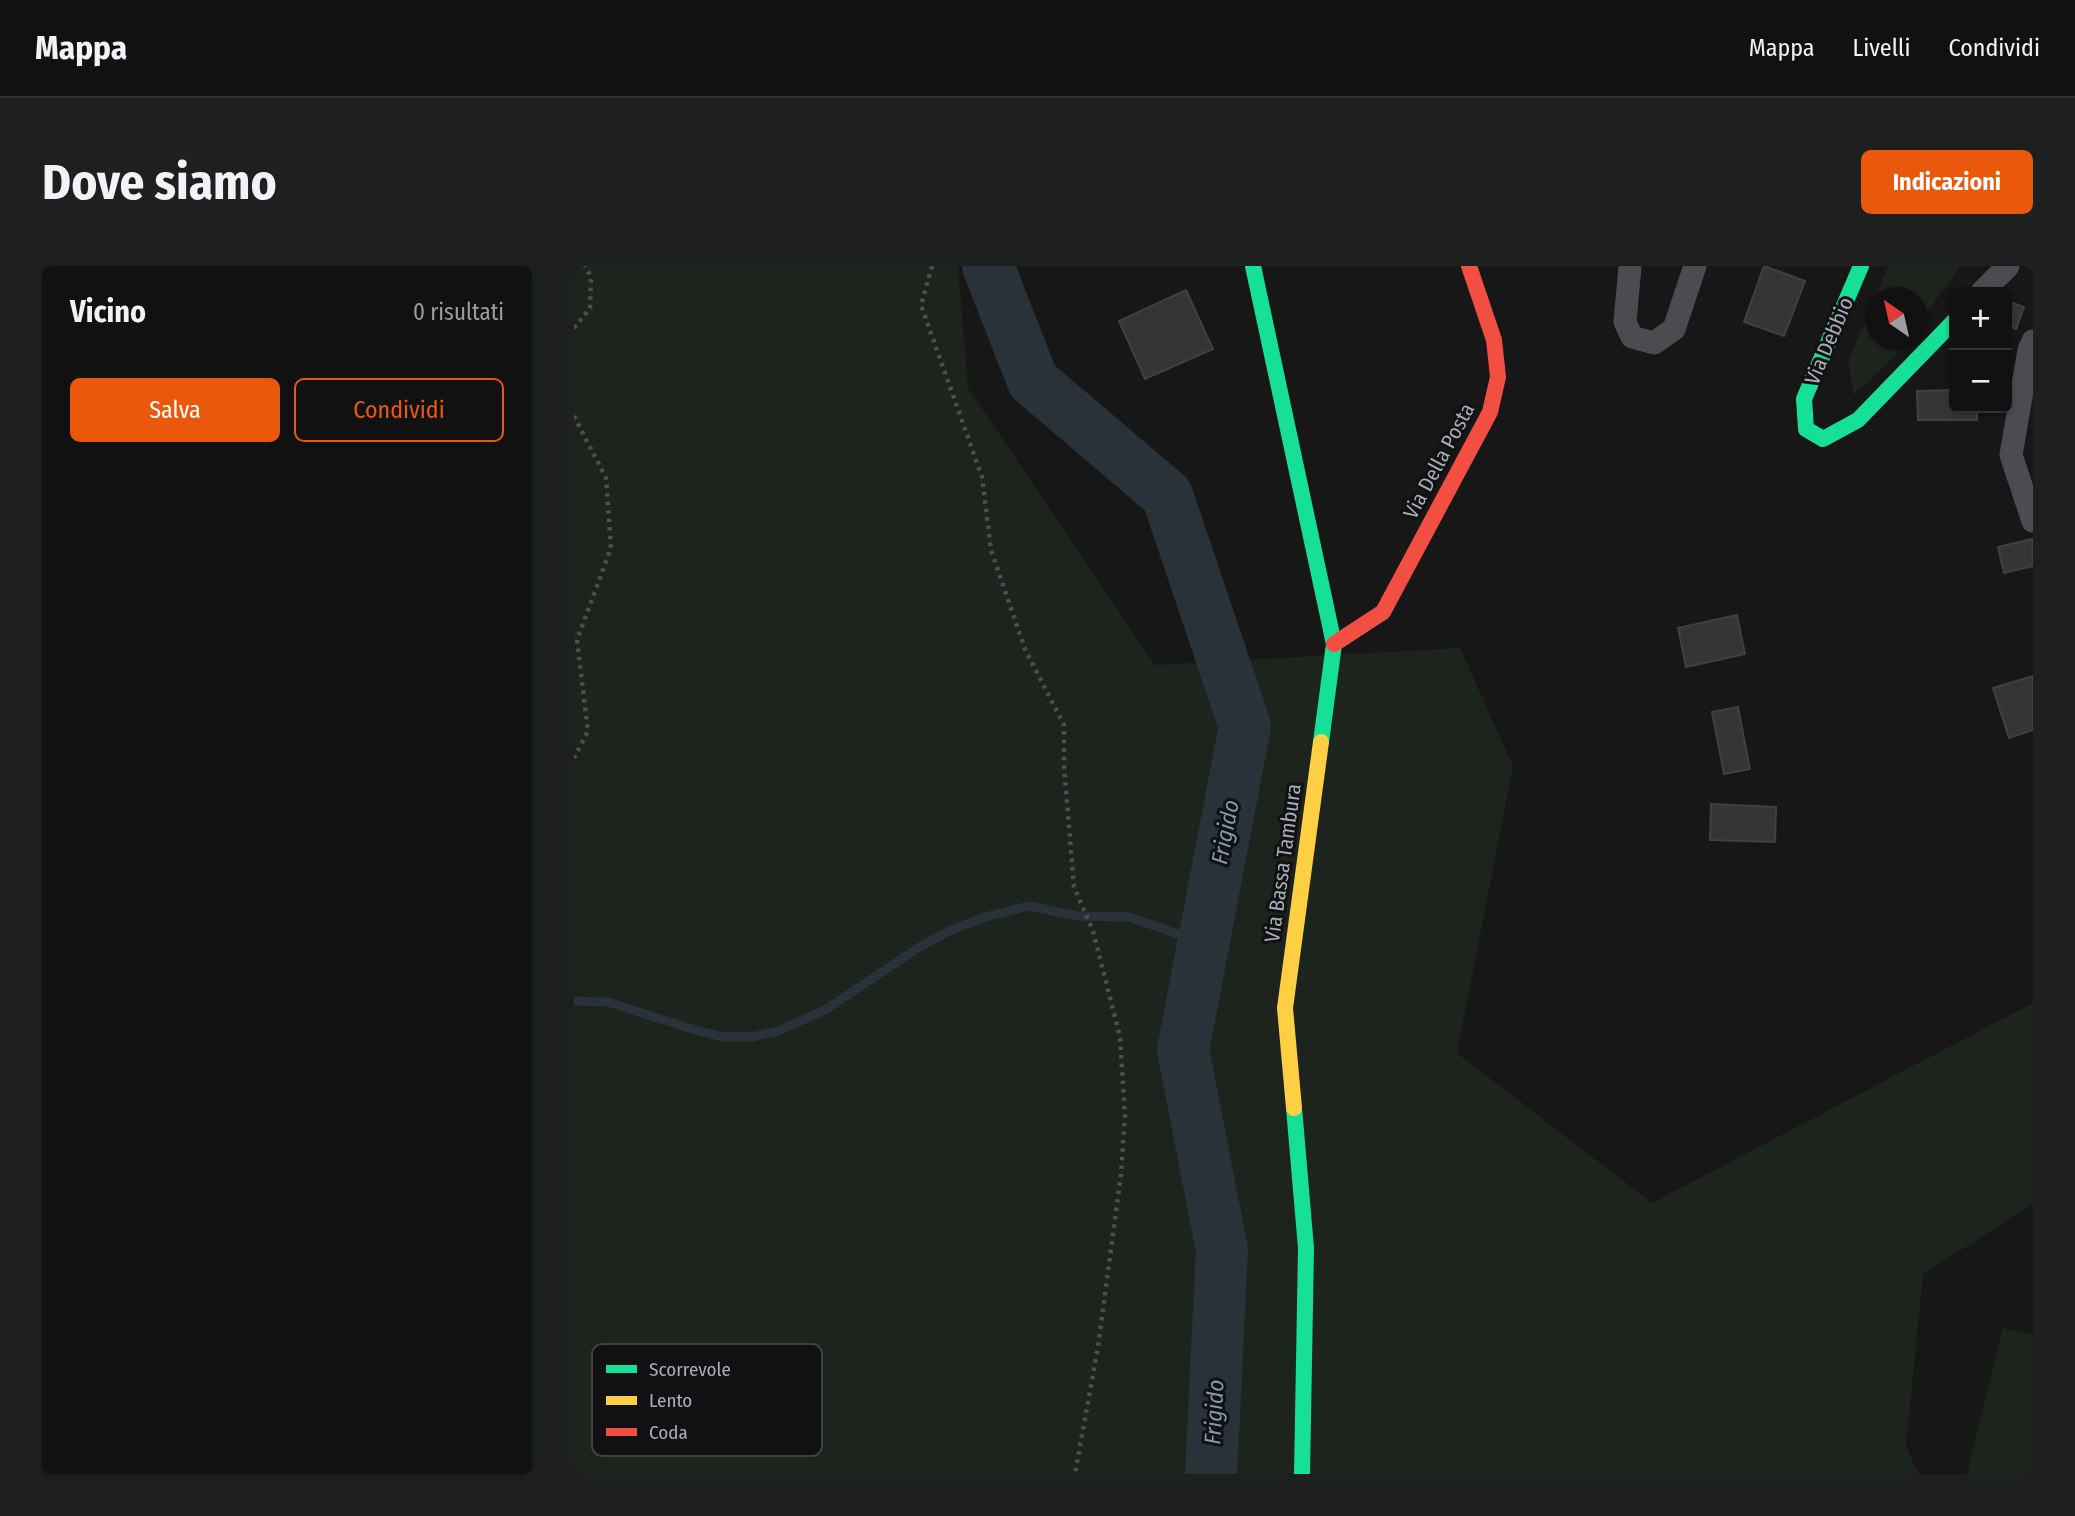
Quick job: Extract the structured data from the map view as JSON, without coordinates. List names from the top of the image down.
{
  "streets": {
    "street": ["Via Debbio", "Via Della Posta", "Via Bassa Tambura"]
  },
  "crossings": [
    ["Via Della Posta", "Via Bassa Tambura"]
  ],
  "water": ["Frigido"],
  "legend": ["Scorrevole", "Lento", "Coda"],
  "north": "top left",
  "page": {
    "header": "Mappa",
    "nav": ["Mappa", "Livelli", "Condividi"],
    "buttons": [
      "Indicazioni",
      ["Salva", "Condividi"]
    ],
    "title": "Dove siamo",
    "heading": ["Vicino", "0 risultati"],
    "map_buttons": ["+", "−"]
  }
}
